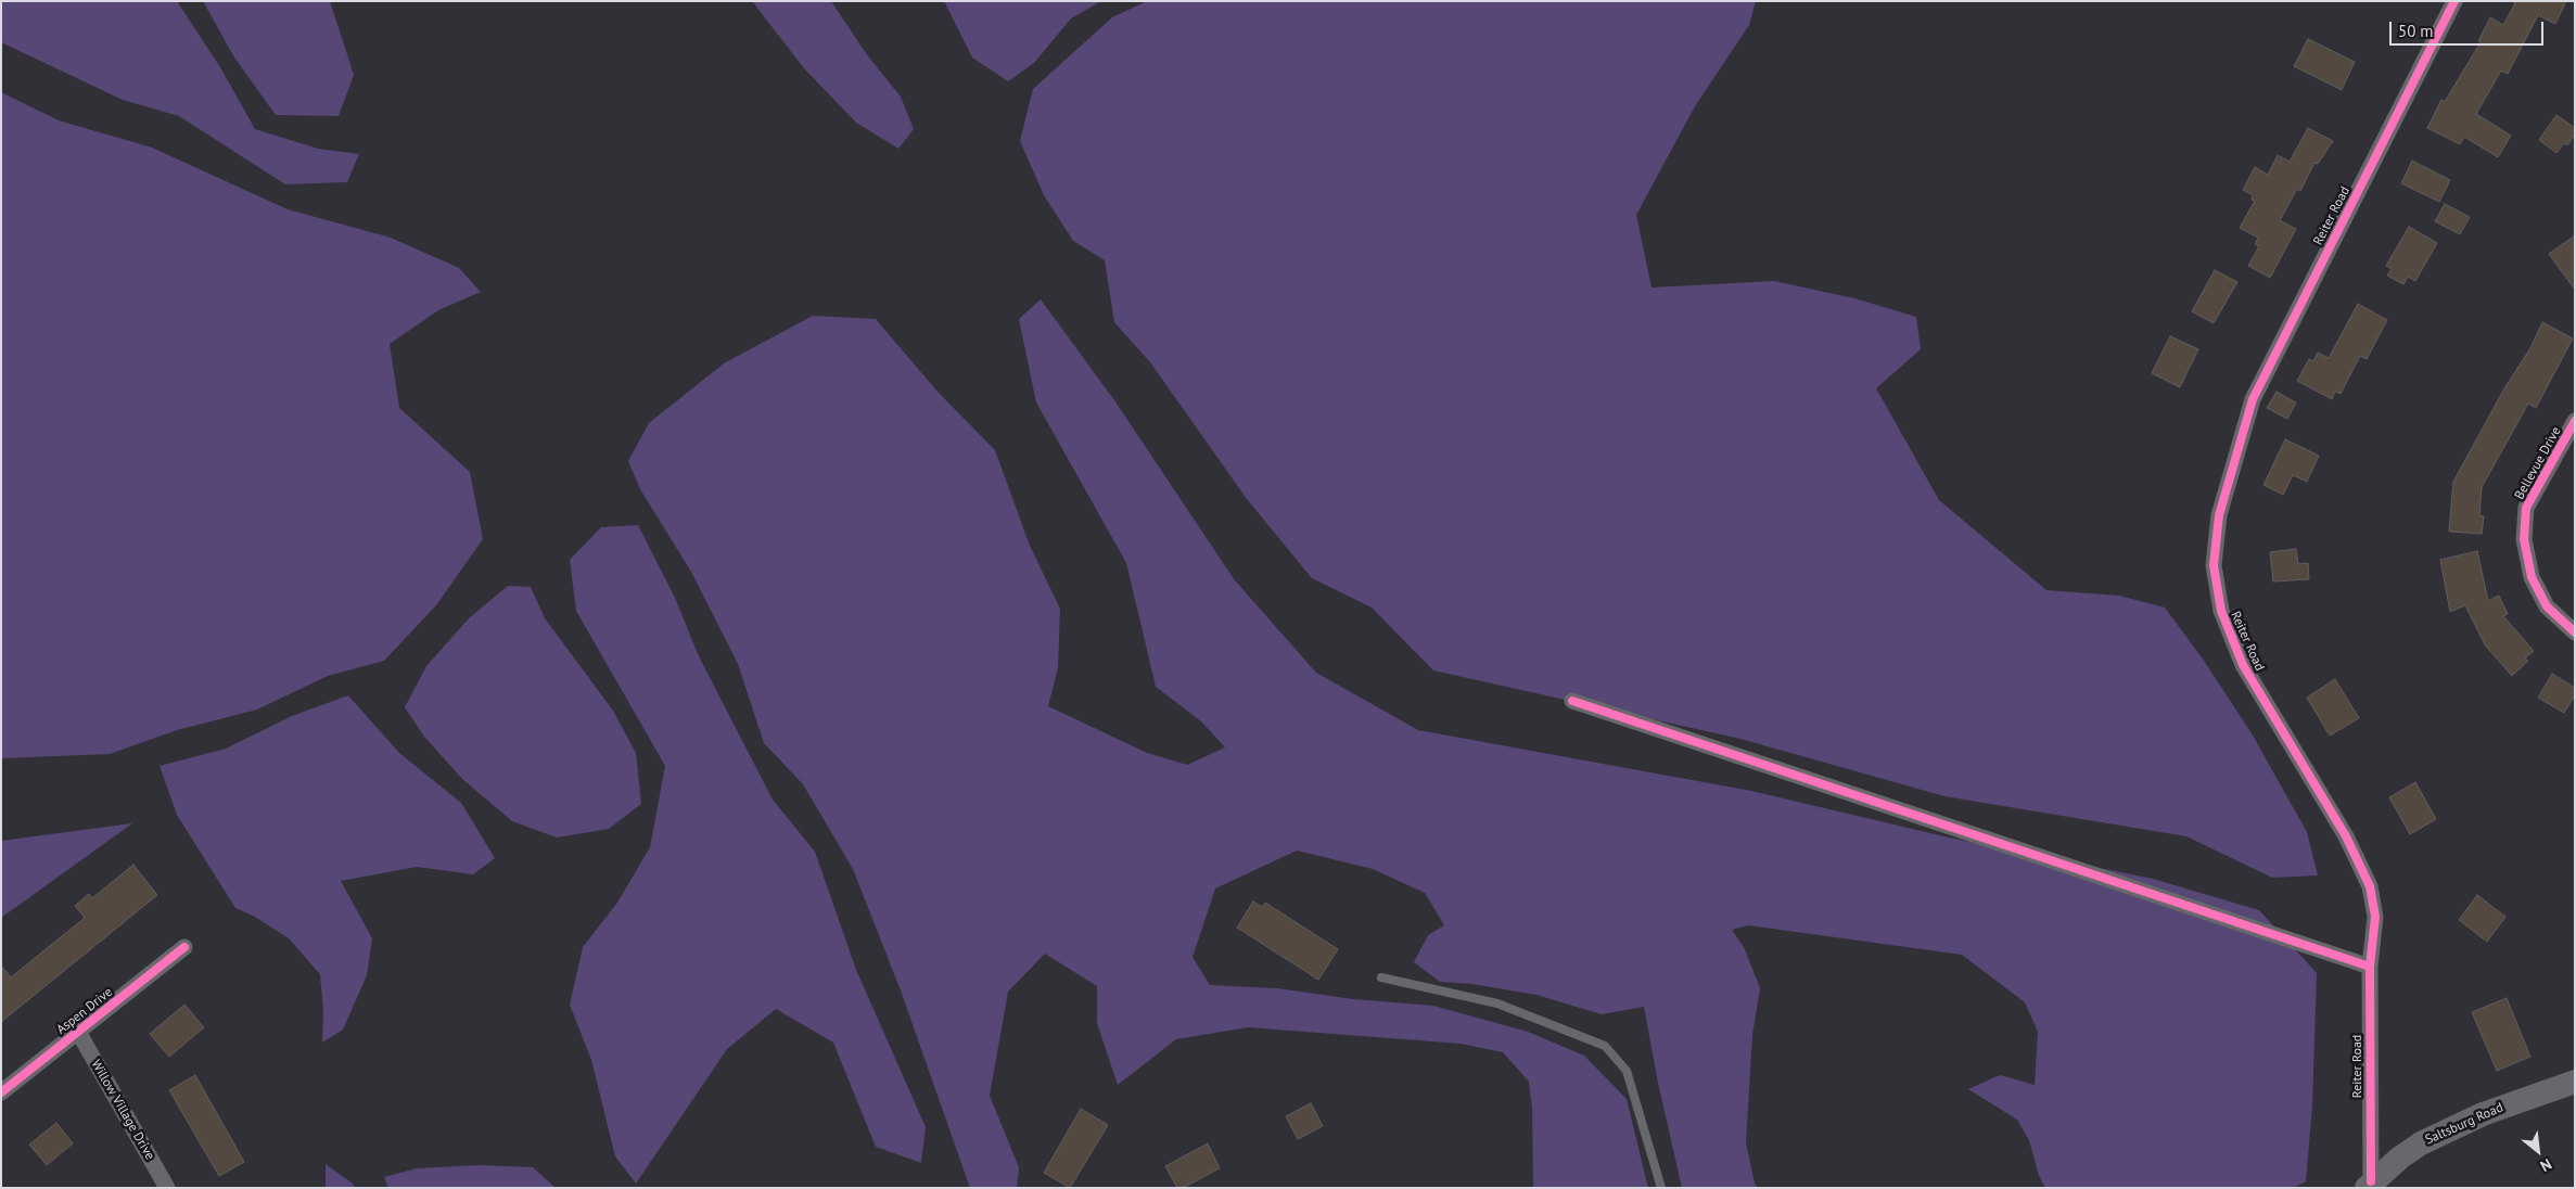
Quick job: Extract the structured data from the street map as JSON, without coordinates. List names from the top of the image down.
{
  "streets": {
    "main road": ["Saltsburg Road"],
    "street": [
      "Reiter Road",
      "Bellevue Drive",
      "Aspen Drive",
      "Willow Village Drive"
    ]
  },
  "crossings": [
    ["Reiter Road", "Saltsburg Road"],
    ["Aspen Drive", "Willow Village Drive"]
  ],
  "scale_bar": "50 m",
  "north": "bottom right"
}
